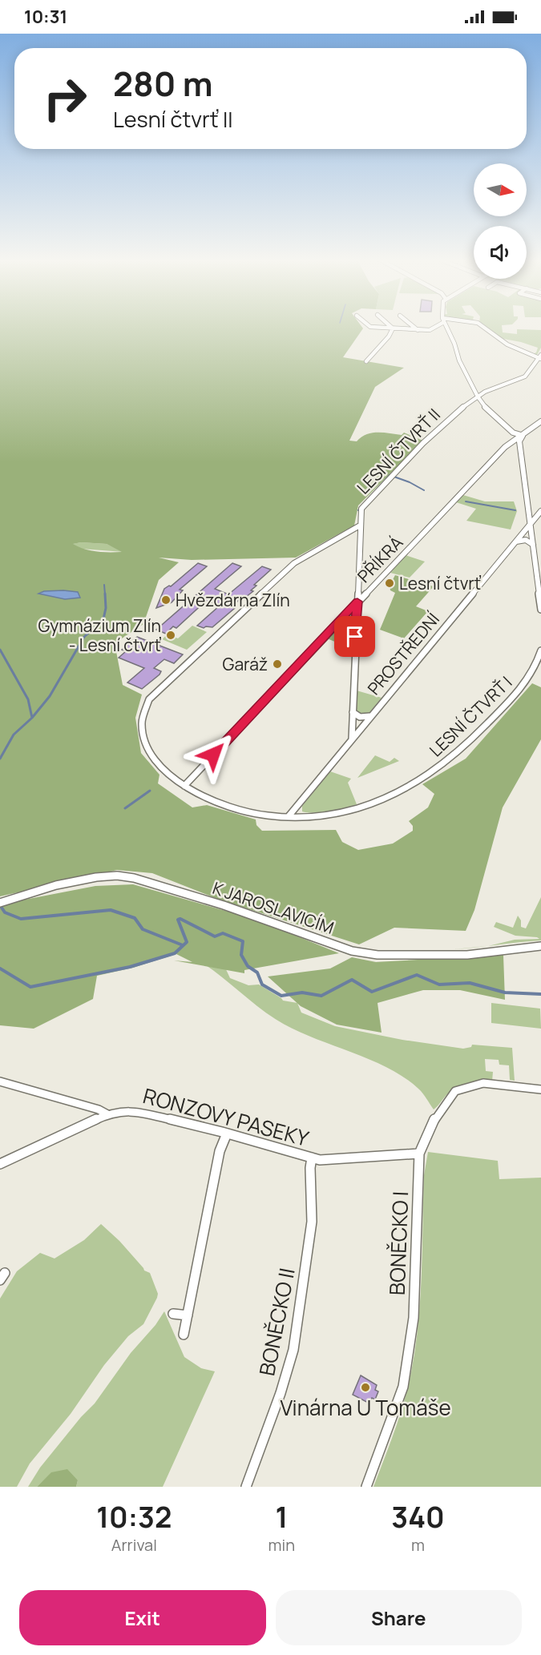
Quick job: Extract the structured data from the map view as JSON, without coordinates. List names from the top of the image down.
{
  "streets": {
    "street": [
      "LESNÍ ČTVRŤ II",
      "PŘÍKRÁ",
      "PROSTŘEDNÍ",
      "LESNÍ ČTVRŤ I",
      "K JAROSLAVICÍM",
      "RONZOVY PASEKY",
      "BONĚCKO I",
      "BONĚCKO II"
    ]
  },
  "crossings": [
    ["LESNÍ ČTVRŤ II", "PŘÍKRÁ"],
    ["LESNÍ ČTVRŤ II", "PROSTŘEDNÍ"],
    ["LESNÍ ČTVRŤ II", "LESNÍ ČTVRŤ I"],
    ["PŘÍKRÁ", "LESNÍ ČTVRŤ I"],
    ["PROSTŘEDNÍ", "LESNÍ ČTVRŤ I"],
    ["RONZOVY PASEKY", "BONĚCKO I"],
    ["RONZOVY PASEKY", "BONĚCKO II"]
  ],
  "places": [
    "Lesní čtvrť",
    "Hvězdárna Zlín",
    "Gymnázium Zlín - Lesní čtvrť",
    "Garáž",
    "Vinárna U Tomáše"
  ],
  "north": "right",
  "page": {
    "status": "10:31",
    "turn": ["280 m", "Lesní čtvrť II"],
    "eta": [
      "10:32",
      "Arrival",
      "1",
      "min",
      "340",
      "m"
    ],
    "buttons": ["Exit", "Share"]
  }
}
